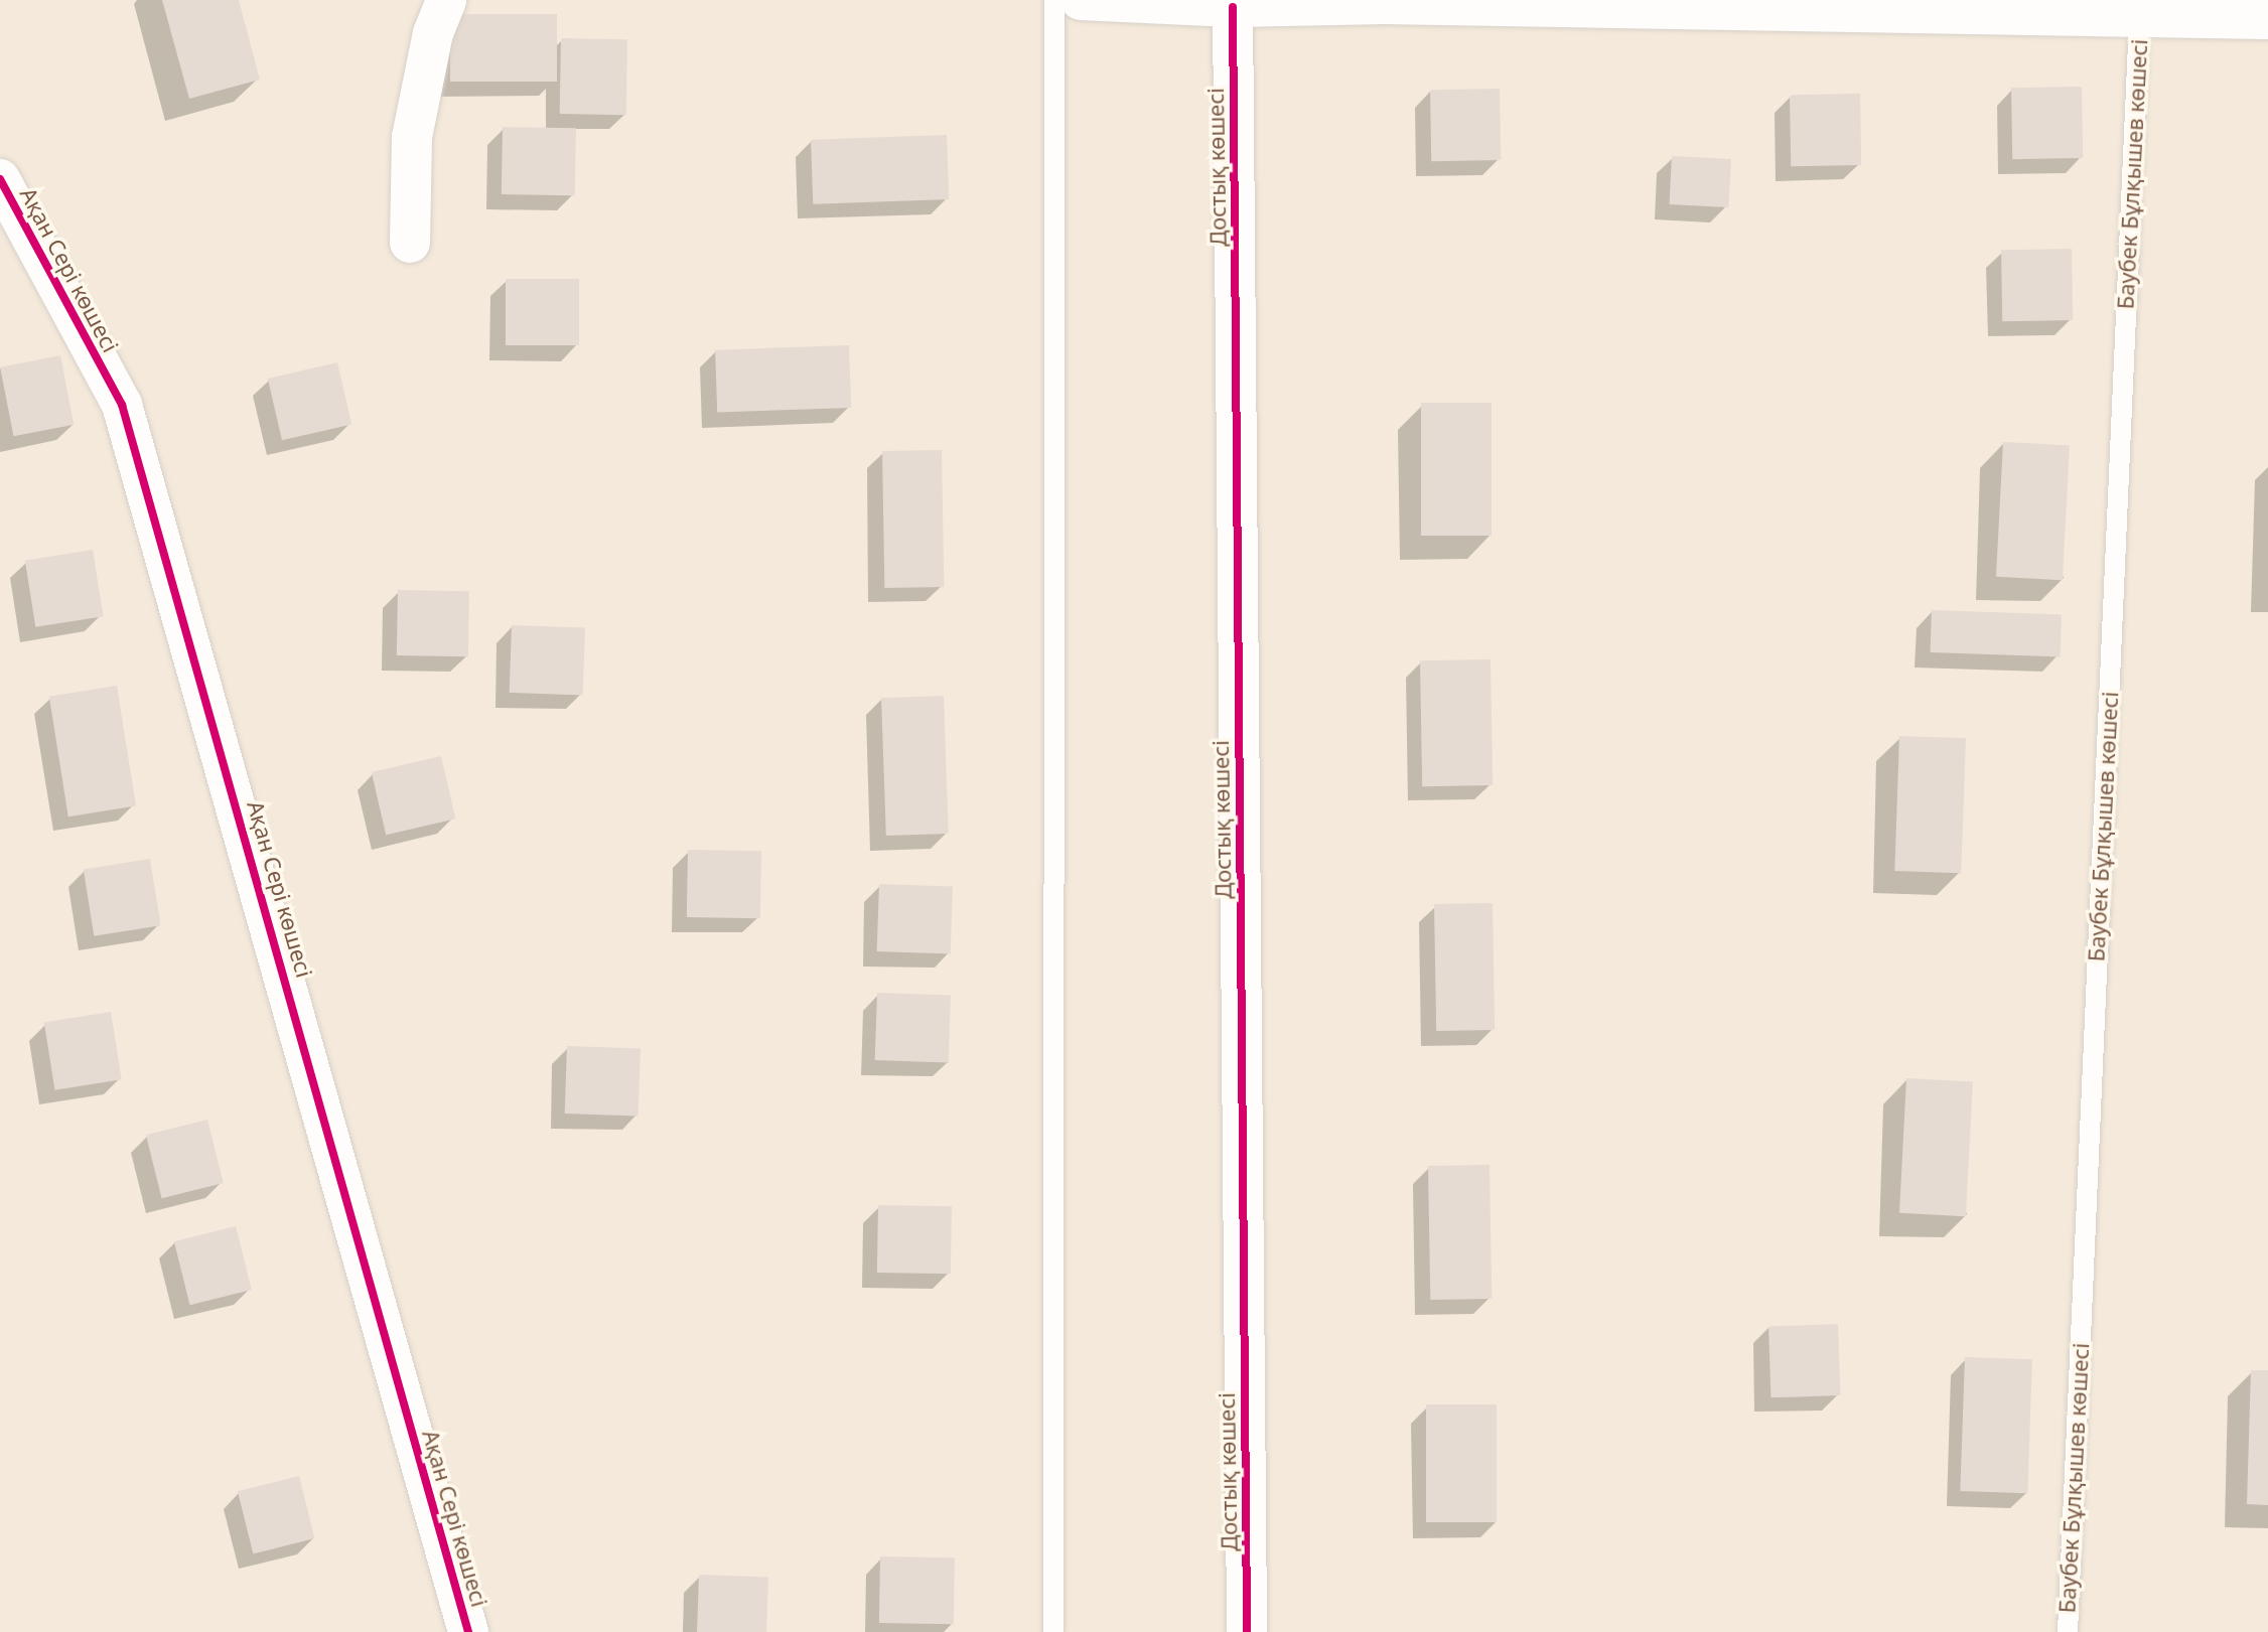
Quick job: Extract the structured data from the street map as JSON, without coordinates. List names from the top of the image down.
{
  "streets": {
    "street": ["Достық көшесі", "Ақан Сері көшесі"],
    "lane": ["Баубек Бұлқышев көшесі"]
  }
}
